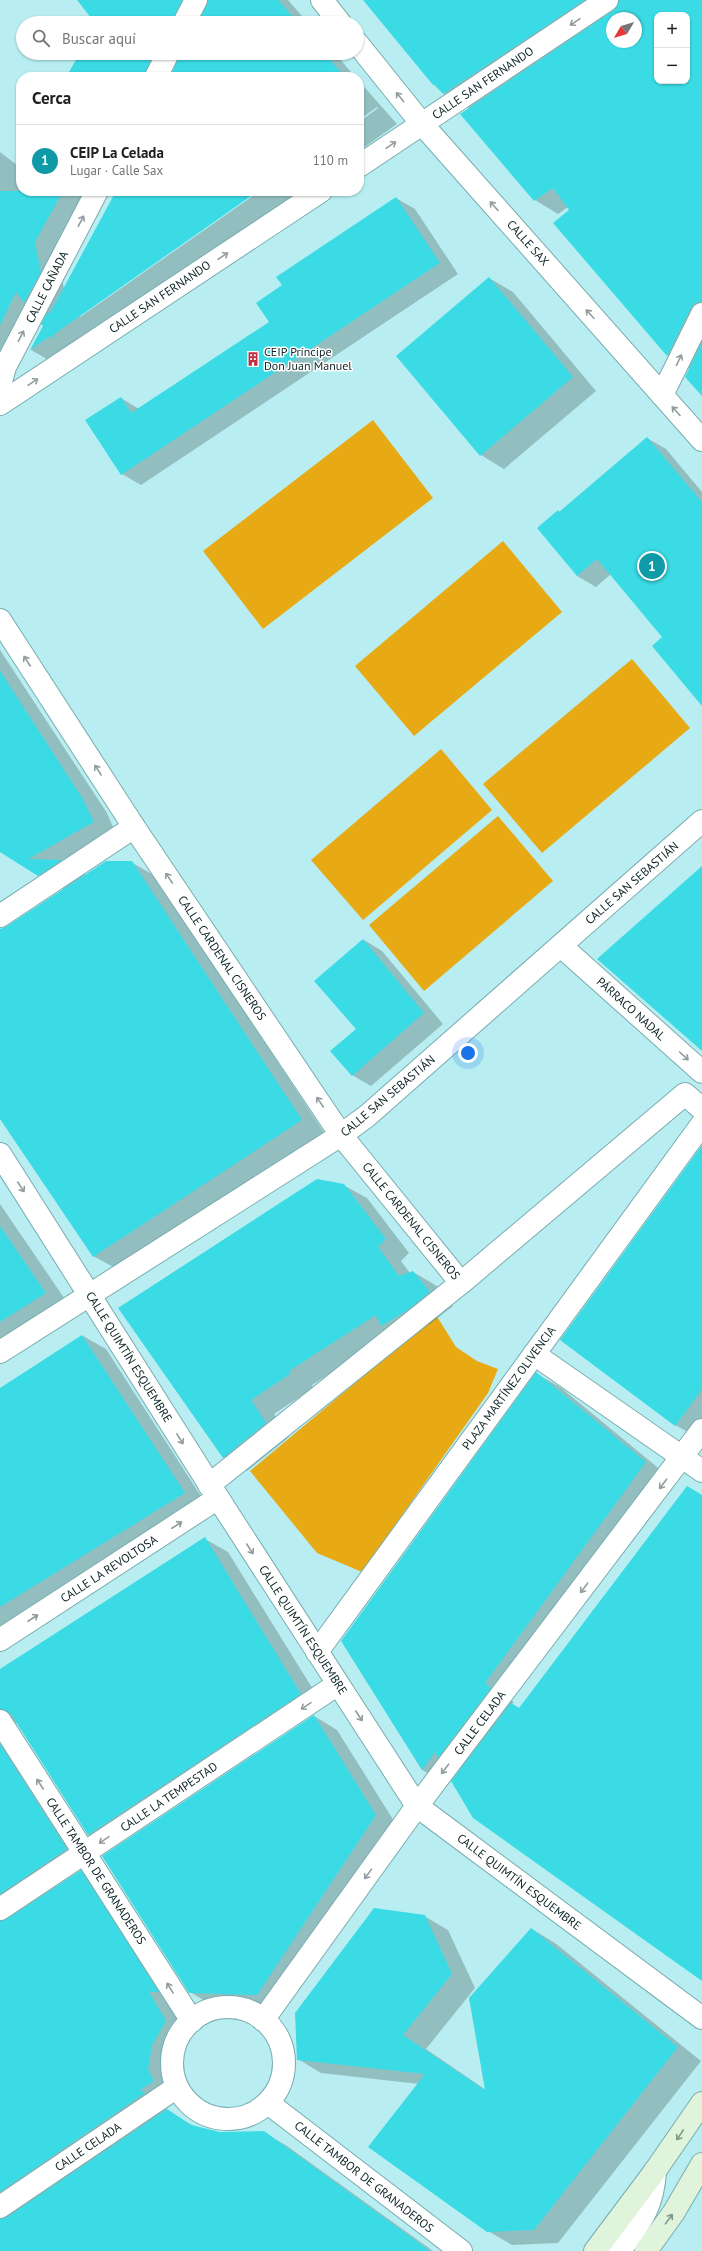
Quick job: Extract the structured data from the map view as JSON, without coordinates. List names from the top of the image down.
{
  "streets": {
    "street": [
      "CALLE SAN FERNANDO",
      "CALLE SAX",
      "CALLE CAÑADA",
      "CALLE SAN SEBASTIÁN",
      "CALLE CARDENAL CISNEROS",
      "PÁRRACO NADAL",
      "CALLE QUIMTÍN ESQUEMBRE",
      "PLAZA MARTÍNEZ OLIVENCIA",
      "CALLE LA REVOLTOSA",
      "CALLE CELADA",
      "CALLE LA TEMPESTAD",
      "CALLE TAMBOR DE GRANADEROS"
    ]
  },
  "crossings": [
    ["CALLE SAN FERNANDO", "CALLE SAX"],
    ["CALLE SAN SEBASTIÁN", "CALLE CARDENAL CISNEROS"],
    ["CALLE SAN SEBASTIÁN", "PÁRRACO NADAL"],
    ["CALLE SAN SEBASTIÁN", "CALLE QUIMTÍN ESQUEMBRE"],
    ["CALLE QUIMTÍN ESQUEMBRE", "PLAZA MARTÍNEZ OLIVENCIA"],
    ["CALLE QUIMTÍN ESQUEMBRE", "CALLE LA REVOLTOSA"],
    ["CALLE QUIMTÍN ESQUEMBRE", "CALLE CELADA"],
    ["CALLE QUIMTÍN ESQUEMBRE", "CALLE LA TEMPESTAD"],
    ["CALLE CELADA", "CALLE TAMBOR DE GRANADEROS"],
    ["CALLE LA TEMPESTAD", "CALLE TAMBOR DE GRANADEROS"]
  ],
  "one_way": [
    "CALLE SAX",
    "CALLE CAÑADA",
    "CALLE CARDENAL CISNEROS",
    "PÁRRACO NADAL",
    "CALLE QUIMTÍN ESQUEMBRE",
    "CALLE LA REVOLTOSA",
    "CALLE CELADA",
    "CALLE LA TEMPESTAD",
    "CALLE TAMBOR DE GRANADEROS"
  ],
  "places": {
    "building": ["CEIP Príncipe Don Juan Manuel"]
  },
  "north": "bottom left",
  "page": {
    "map_buttons": ["+", "−"],
    "search": "Buscar aquí",
    "heading": "Cerca",
    "list": [
      {
        "mark": "1",
        "name": "CEIP La Celada",
        "note": "Lugar · Calle Sax",
        "value": "110 m"
      }
    ],
    "pins": "1"
  }
}
